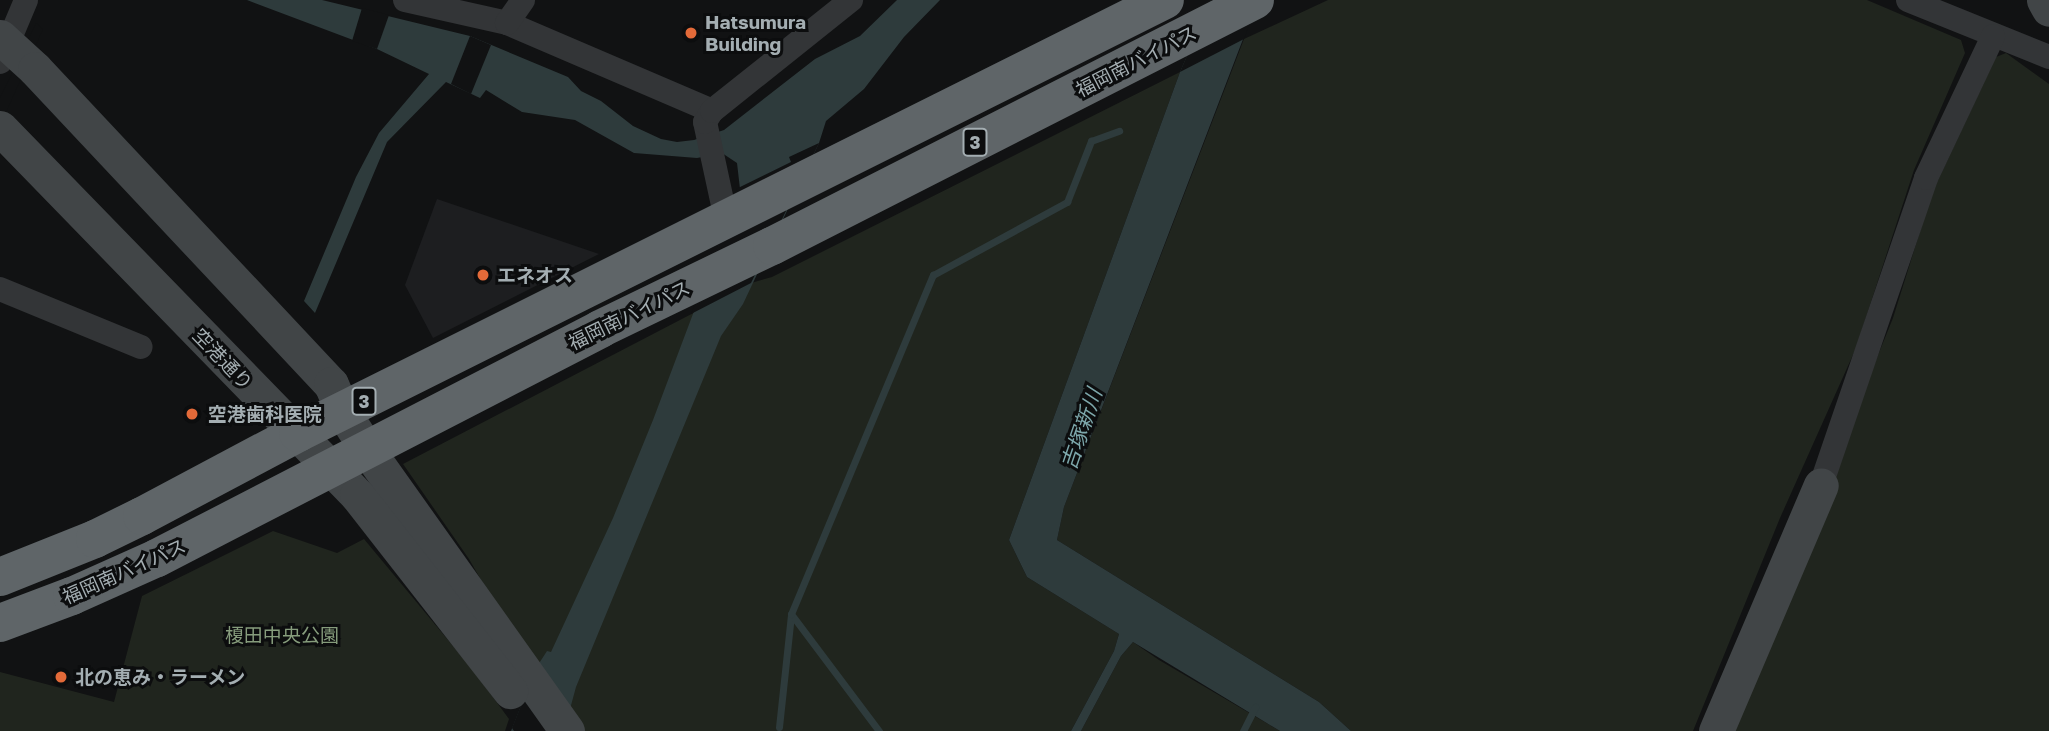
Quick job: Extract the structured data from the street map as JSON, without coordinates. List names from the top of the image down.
{
  "streets": {
    "highway": ["福岡南バイパス", "3"],
    "street": ["空港通り"]
  },
  "crossings": [
    ["福岡南バイパス", "空港通り"],
    ["3", "空港通り"]
  ],
  "water": ["吉塚新川"],
  "parks": ["榎田中央公園"],
  "places": [
    "Hatsumura Building",
    "エネオス",
    "空港歯科医院",
    "北の恵み・ラーメン"
  ]
}
